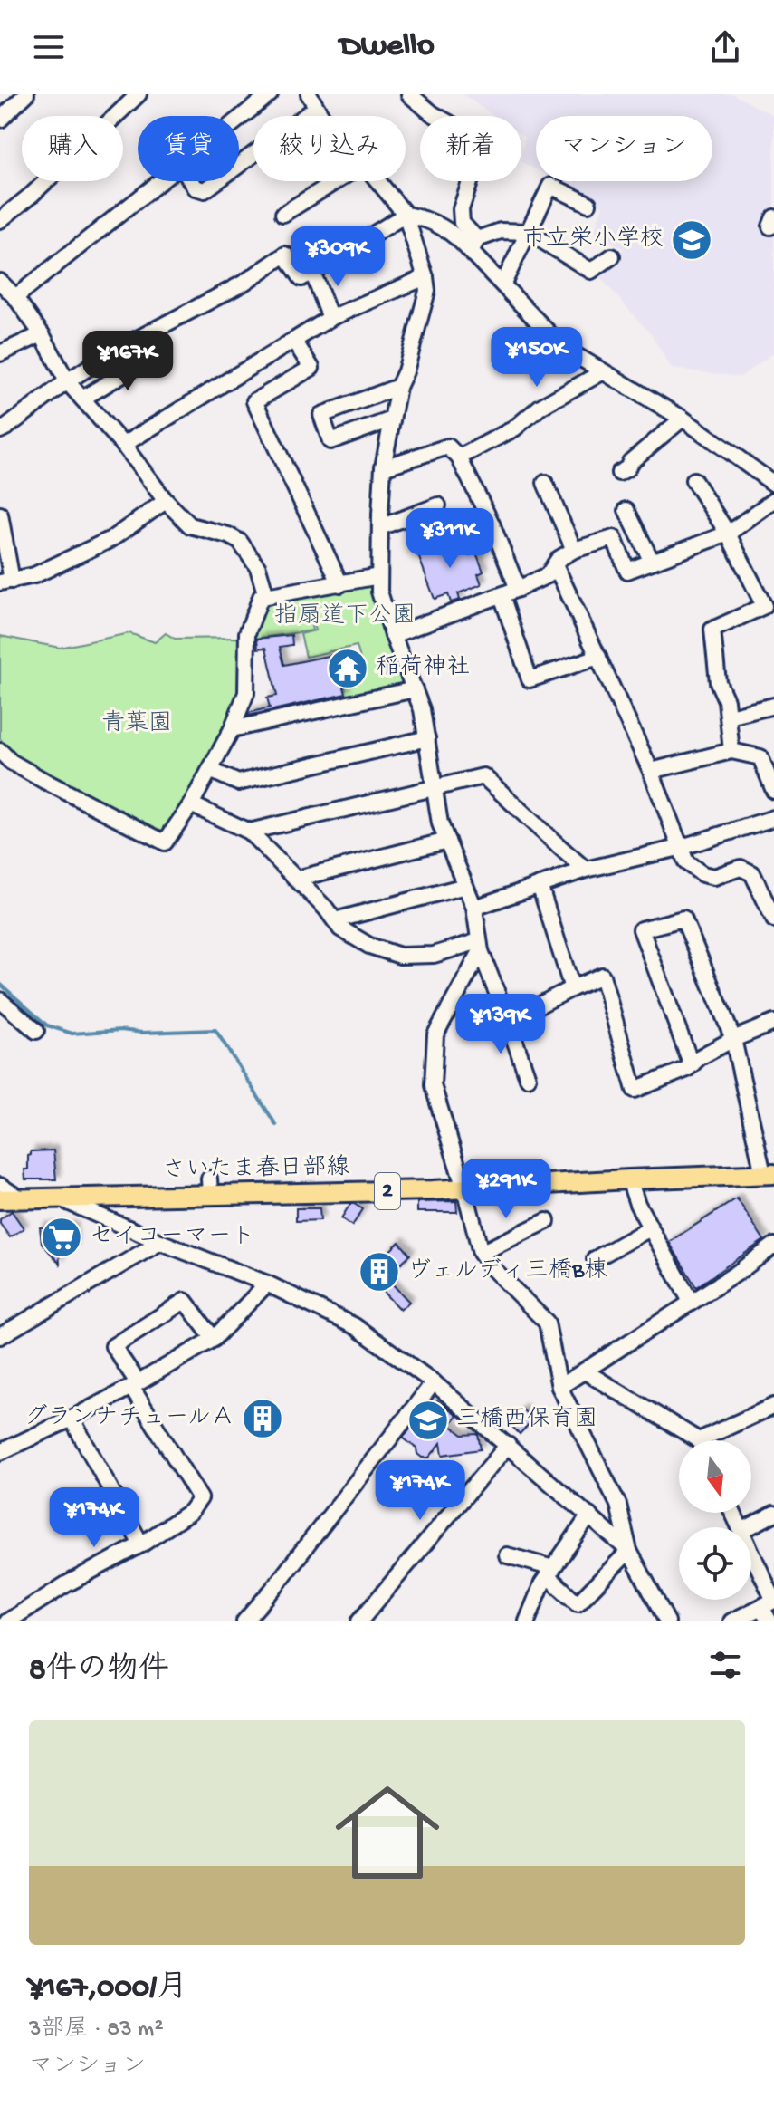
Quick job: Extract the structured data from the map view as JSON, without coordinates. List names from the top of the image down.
{
  "streets": {
    "main road": ["さいたま春日部線", "2"]
  },
  "parks": ["指扇道下公園", "青葉園"],
  "places": {
    "school or university": ["市立栄小学校", "三橋西保育園"],
    "temple": ["稲荷神社"],
    "supermarket": ["セイコーマート"],
    "building": ["ヴェルディ三橋B棟", "グランナチュールＡ"]
  },
  "north": "bottom",
  "page": {
    "header": "Dwello",
    "chip": [
      "購入",
      "賃貸",
      "絞り込み",
      "新着",
      "マンション"
    ],
    "price": [
      "¥309K",
      "¥150K",
      "¥167K",
      "¥311K",
      "¥139K",
      "¥291K",
      "¥174K",
      "¥174K"
    ],
    "heading": "8件の物件",
    "list": [
      {
        "name": "¥167,000/月",
        "note": "3部屋 · 83 m² · マンション"
      }
    ]
  }
}
